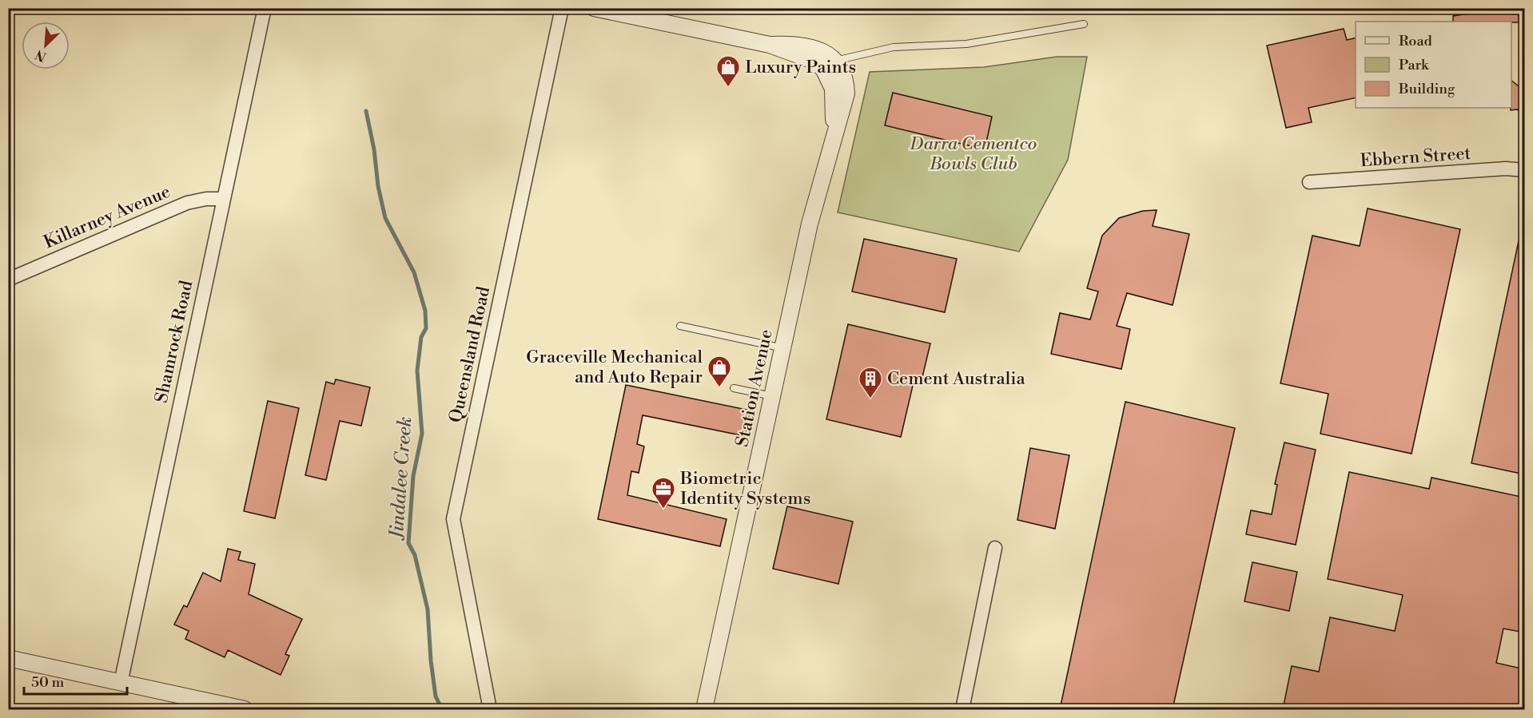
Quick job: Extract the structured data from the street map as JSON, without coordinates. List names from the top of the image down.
{
  "streets": {
    "street": [
      "Ebbern Street",
      "Killarney Avenue",
      "Shamrock Road",
      "Queensland Road",
      "Station Avenue"
    ]
  },
  "crossings": [
    ["Killarney Avenue", "Shamrock Road"]
  ],
  "water": ["Jindalee Creek"],
  "parks": ["Darra Cementco Bowls Club"],
  "places": {
    "shop": ["Luxury Paints", "Graceville Mechanical and Auto Repair"],
    "building": ["Cement Australia"],
    "office": ["Biometric Identity Systems"]
  },
  "legend": ["Road", "Park", "Building"],
  "scale_bar": "50 m",
  "north": "bottom left"
}
